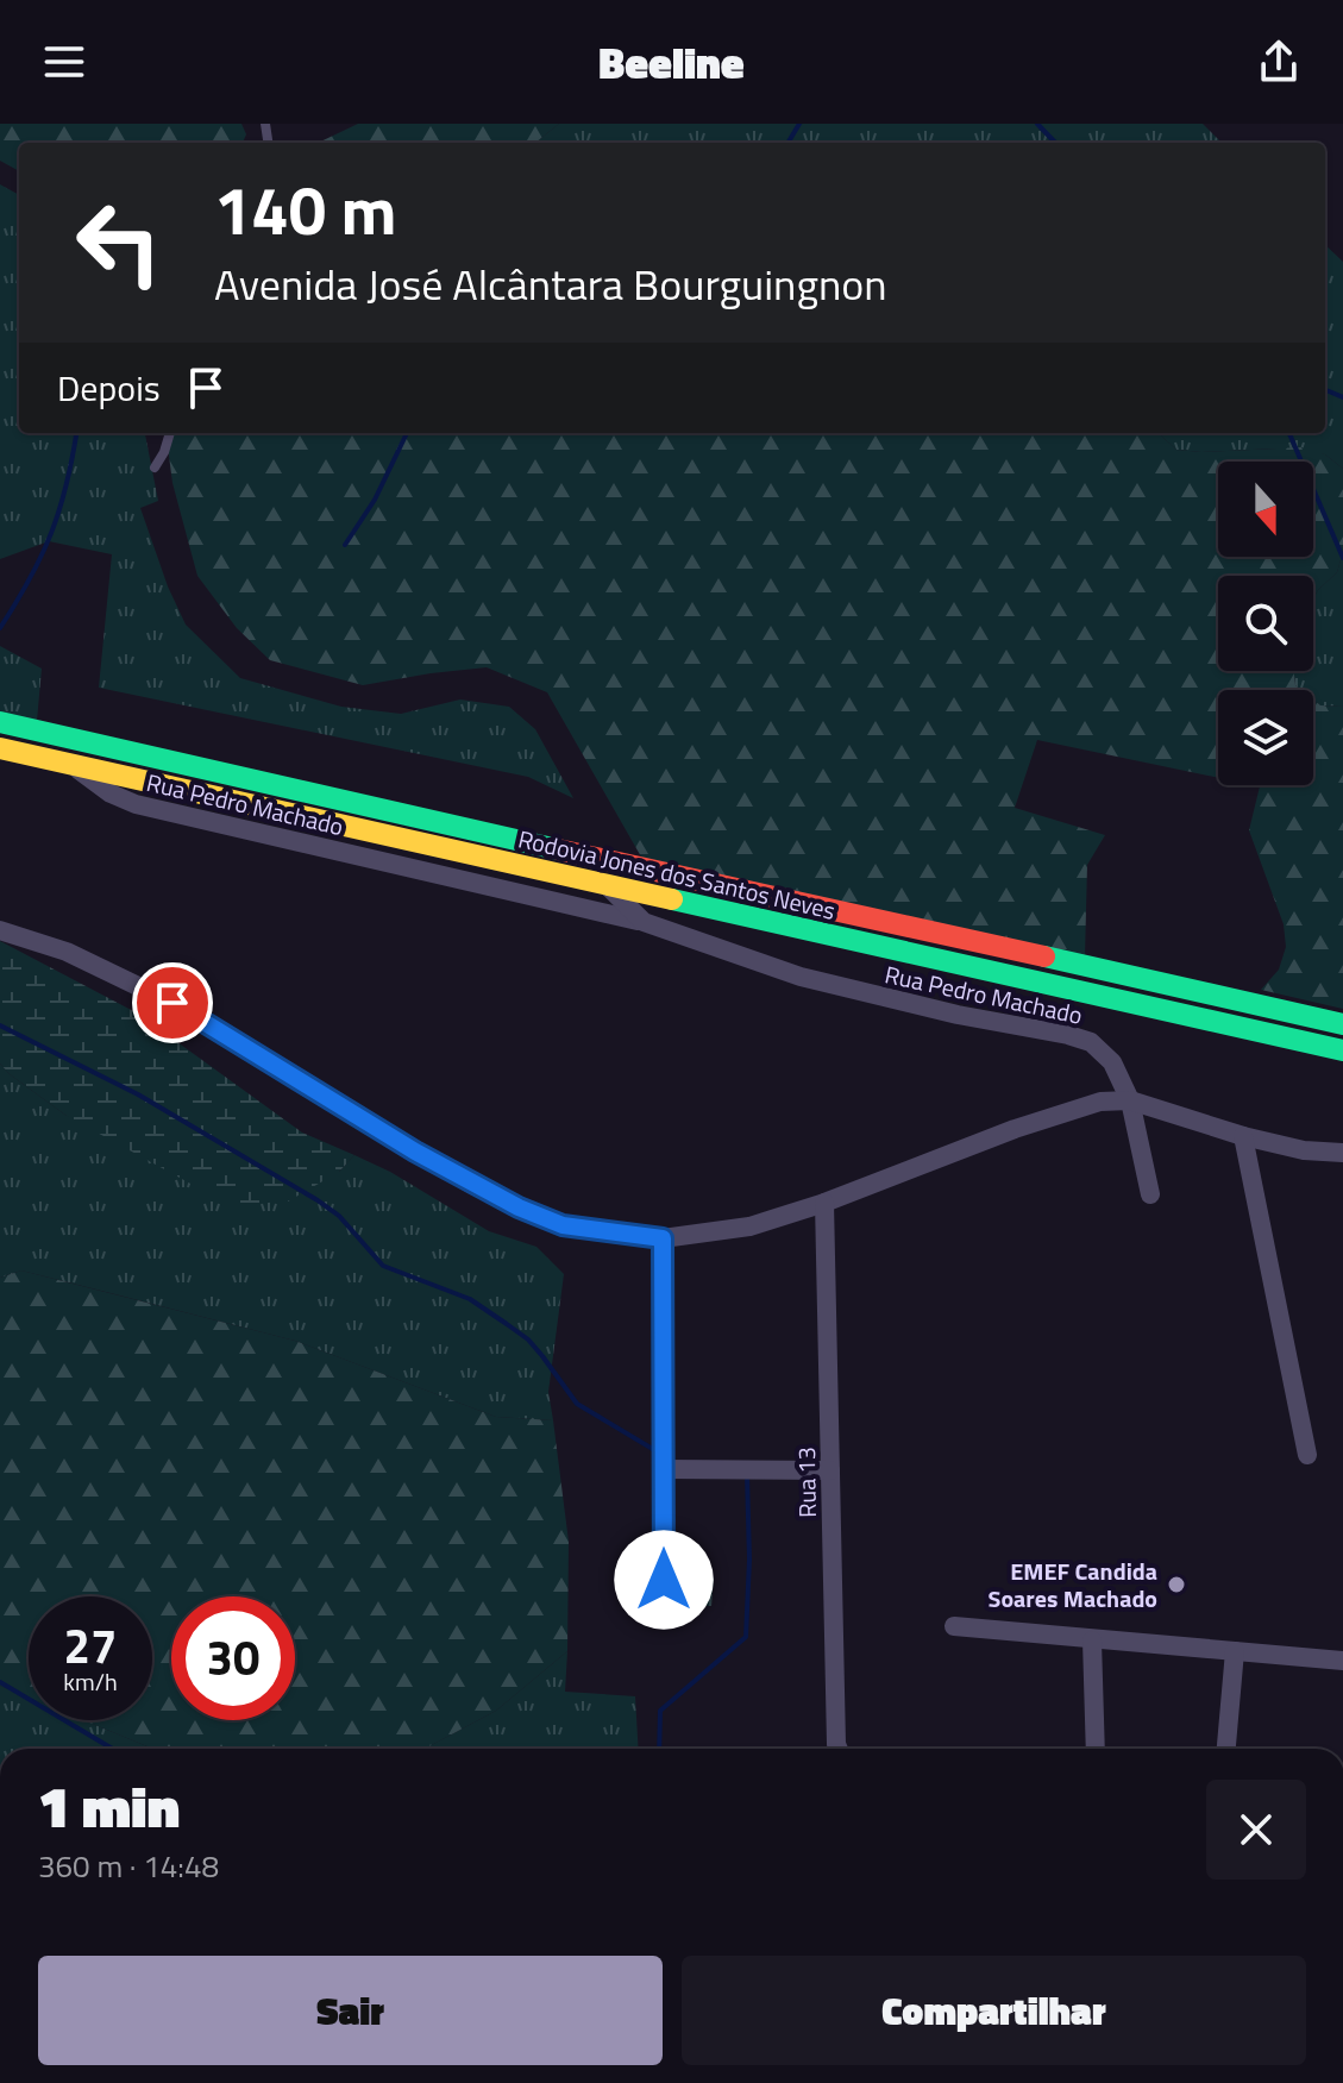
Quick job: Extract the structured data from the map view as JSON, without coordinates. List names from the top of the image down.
{
  "streets": {
    "main road": ["Rodovia Jones dos Santos Neves"],
    "street": ["Rua Pedro Machado", "Rua 13"]
  },
  "crossings": [
    ["Rua Pedro Machado", "Rodovia Jones dos Santos Neves"]
  ],
  "places": ["EMEF Candida Soares Machado"],
  "north": "bottom",
  "page": {
    "header": "Beeline",
    "turn": ["140 m", "Avenida José Alcântara Bourguingnon"],
    "then": "Depois",
    "speed": "27 km/h",
    "limit": "30",
    "heading": ["1 min", "360 m · 14:48"],
    "buttons": ["Sair", "Compartilhar"]
  }
}
